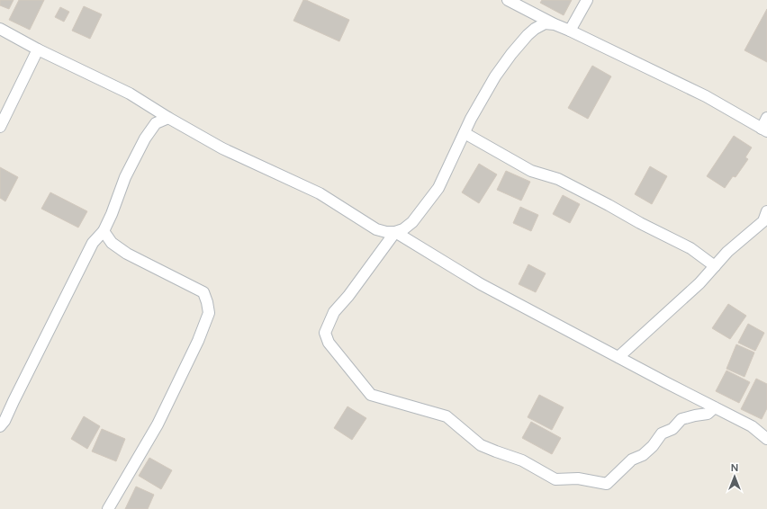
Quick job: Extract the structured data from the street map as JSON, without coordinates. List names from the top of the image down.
{
  "north": "top"
}
